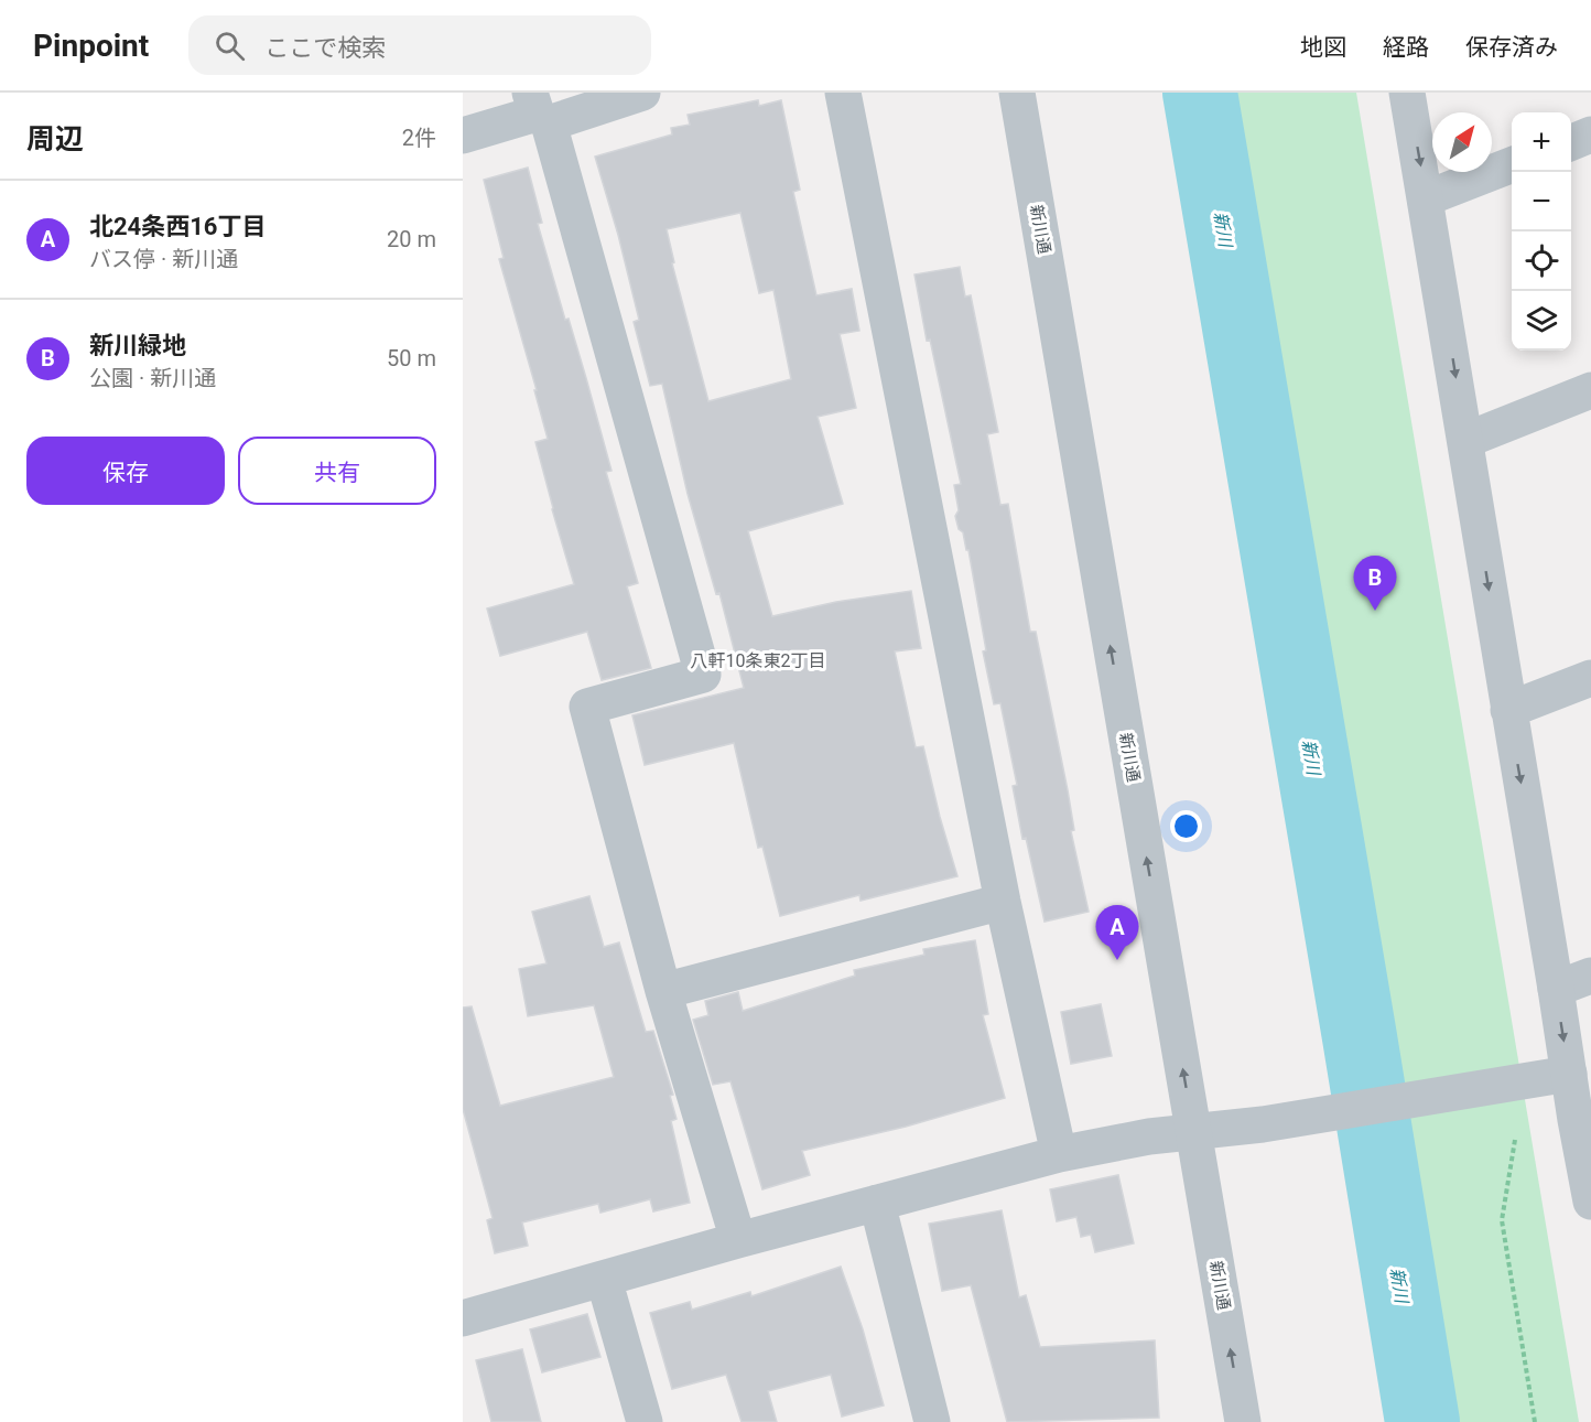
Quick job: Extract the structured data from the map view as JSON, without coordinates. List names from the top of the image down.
{
  "streets": {
    "street": ["新川通"]
  },
  "districts": ["八軒10条東2丁目"],
  "water": ["新川"],
  "north": "top right",
  "page": {
    "header": "Pinpoint",
    "search": "ここで検索",
    "nav": ["地図", "経路", "保存済み"],
    "heading": ["周辺", "2件"],
    "map_buttons": ["+", "−"],
    "list": [
      {
        "mark": "A",
        "name": "北24条西16丁目",
        "note": "バス停 · 新川通",
        "value": "20 m"
      },
      {
        "mark": "B",
        "name": "新川緑地",
        "note": "公園 · 新川通",
        "value": "50 m"
      }
    ],
    "buttons": ["保存", "共有"],
    "pins": ["B", "A"]
  }
}
